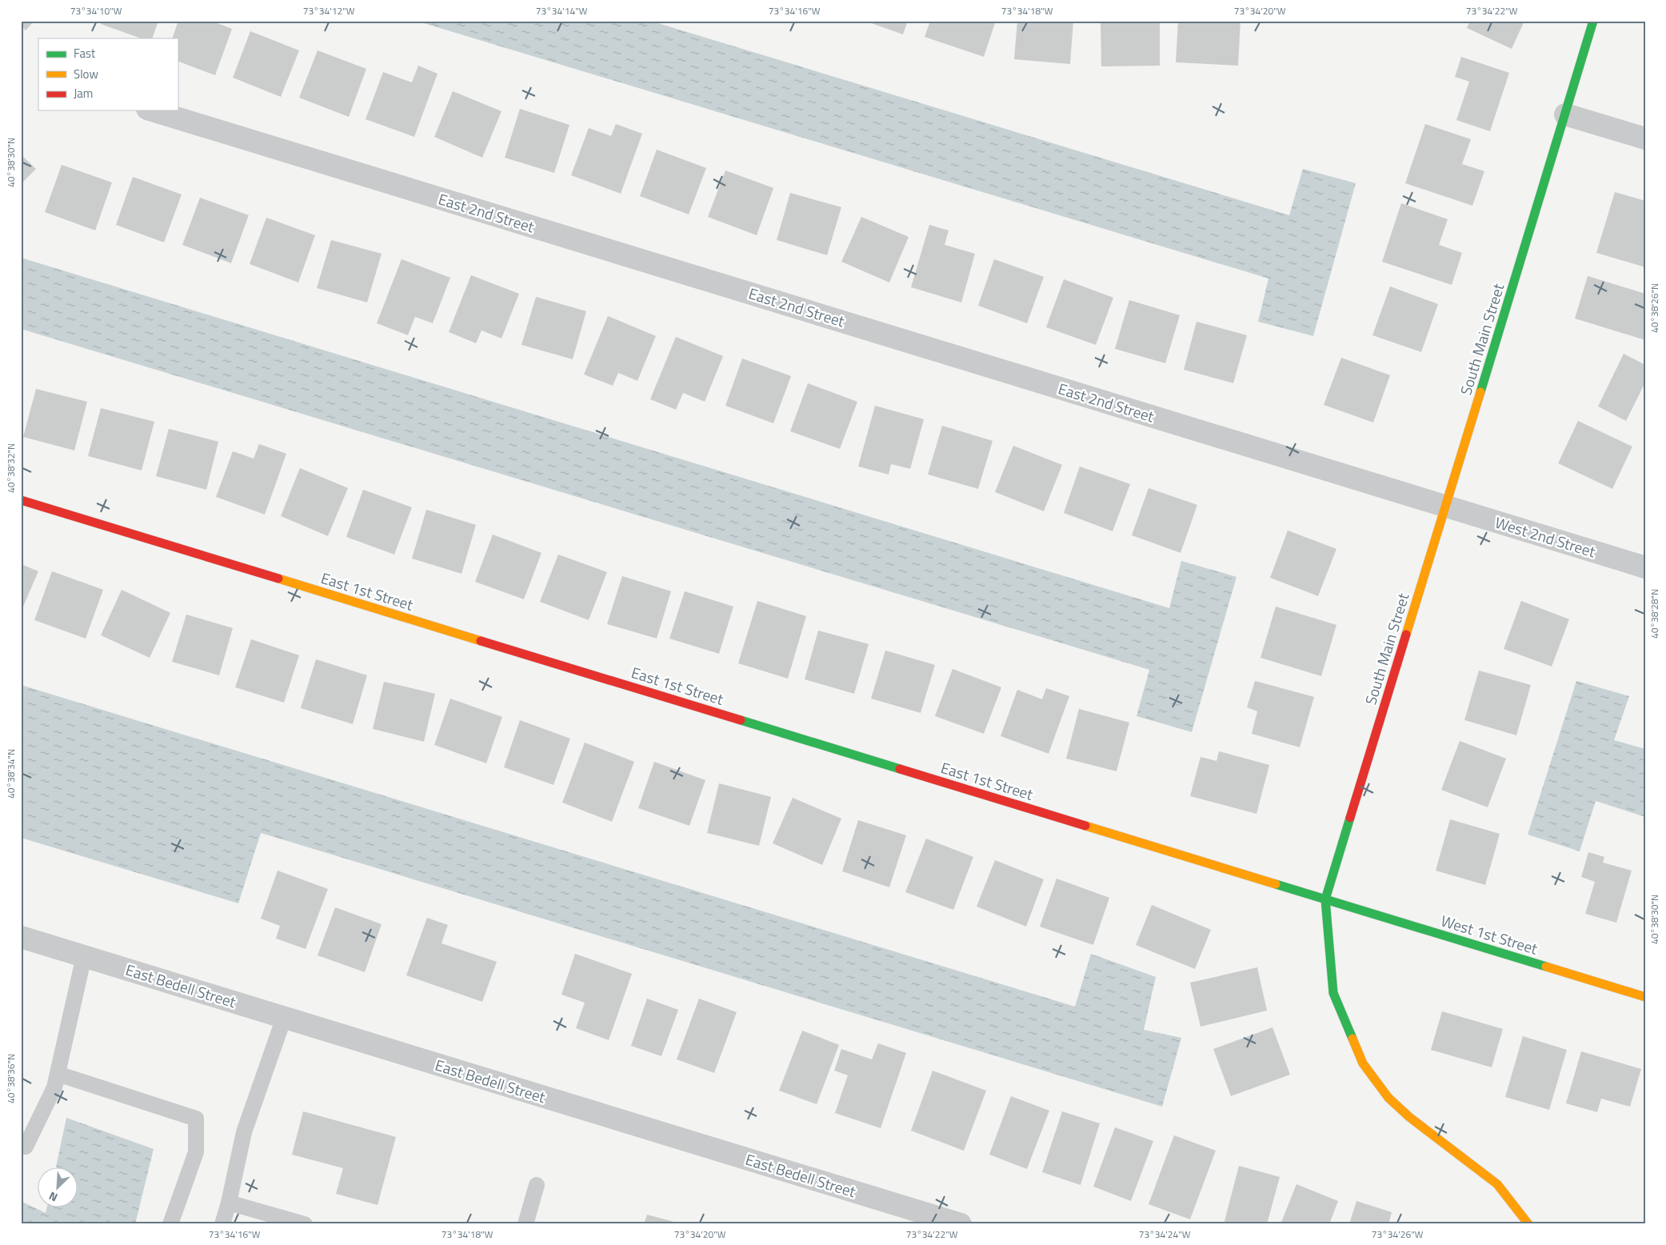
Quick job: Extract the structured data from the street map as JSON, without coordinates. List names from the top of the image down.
{
  "streets": {
    "street": [
      "East 2nd Street",
      "South Main Street",
      "West 2nd Street",
      "East 1st Street",
      "West 1st Street",
      "East Bedell Street"
    ]
  },
  "crossings": [
    ["East 2nd Street", "South Main Street"],
    ["East 2nd Street", "West 2nd Street"],
    ["South Main Street", "West 2nd Street"],
    ["South Main Street", "East 1st Street"],
    ["South Main Street", "West 1st Street"],
    ["East 1st Street", "West 1st Street"]
  ],
  "legend": ["Fast", "Slow", "Jam"],
  "north": "bottom left",
  "coordinates": [
    "73°34'10\"W",
    "73°34'12\"W",
    "73°34'14\"W",
    "73°34'16\"W",
    "73°34'18\"W",
    "73°34'20\"W",
    "73°34'22\"W",
    "40°38'30\"N",
    "40°38'26\"N",
    "40°38'32\"N",
    "40°38'28\"N",
    "40°38'34\"N",
    "40°38'36\"N",
    "73°34'24\"W",
    "73°34'26\"W"
  ]
}
